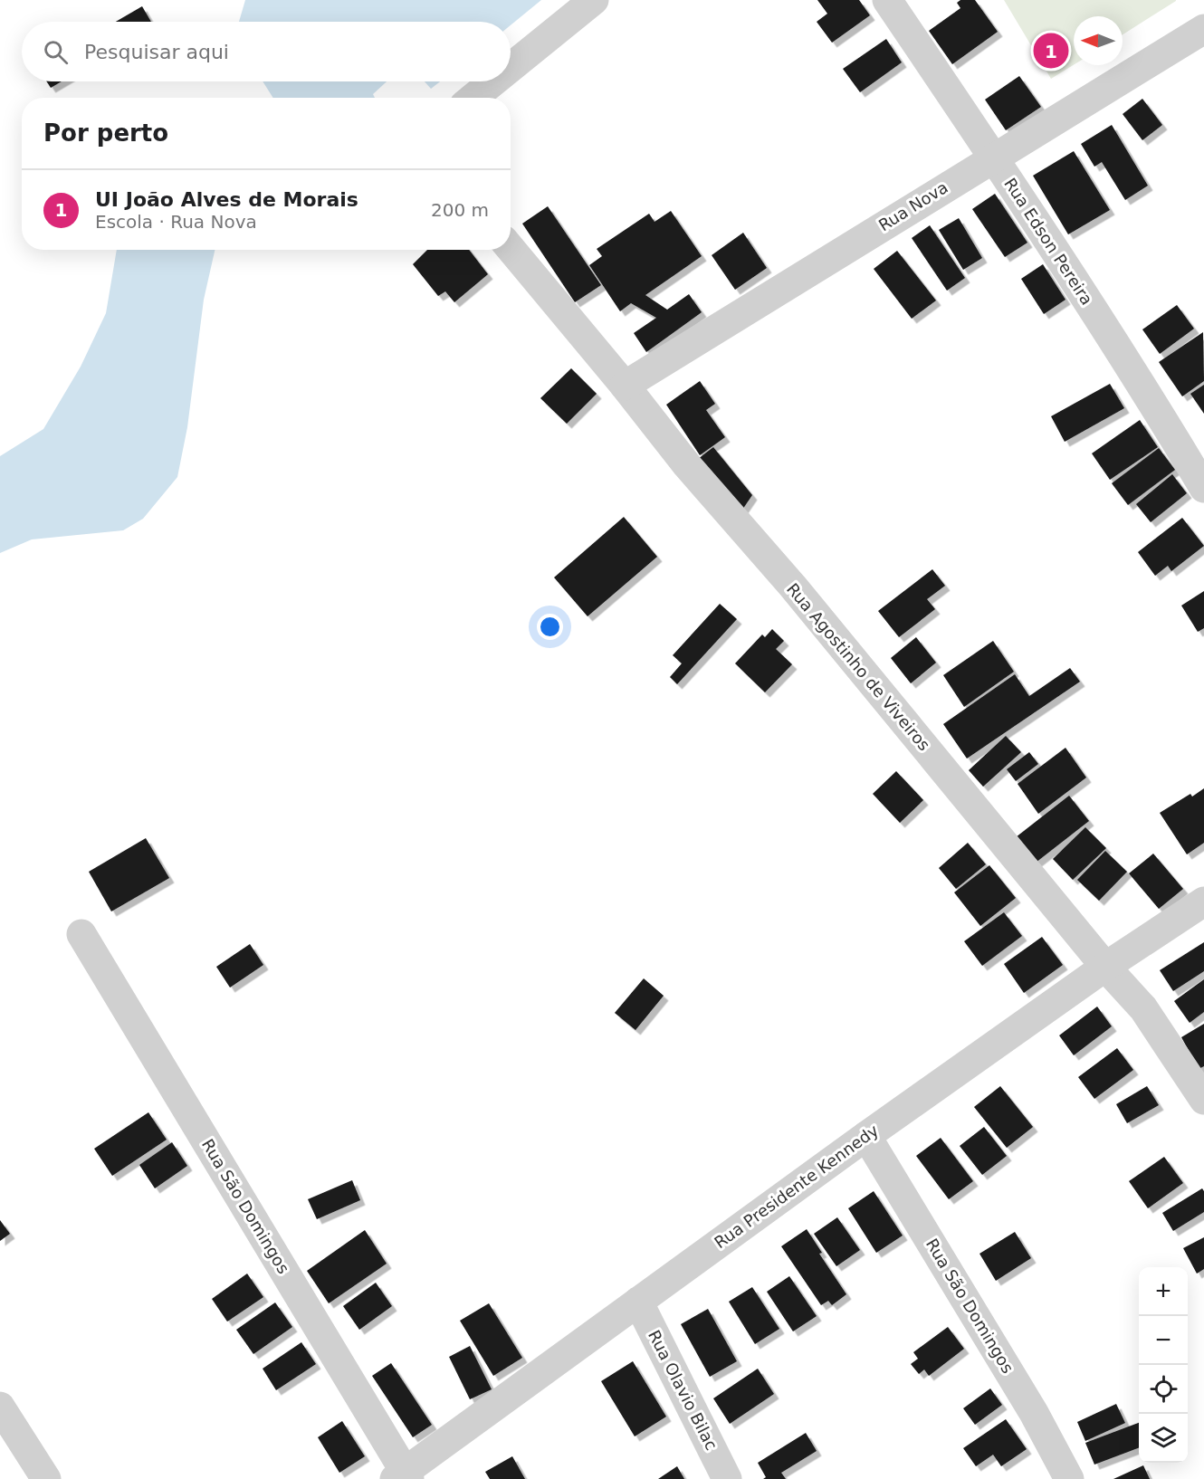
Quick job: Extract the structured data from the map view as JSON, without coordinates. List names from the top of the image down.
{
  "streets": {
    "street": [
      "Rua Nova",
      "Rua Edson Pereira",
      "Rua Agostinho de Viveiros",
      "Rua Presidente Kennedy",
      "Rua São Domingos",
      "Rua Olavio Bilac"
    ]
  },
  "crossings": [
    ["Rua Nova", "Rua Edson Pereira"],
    ["Rua Nova", "Rua Agostinho de Viveiros"],
    ["Rua Agostinho de Viveiros", "Rua Presidente Kennedy"],
    ["Rua Presidente Kennedy", "Rua São Domingos"],
    ["Rua Presidente Kennedy", "Rua Olavio Bilac"]
  ],
  "north": "left",
  "page": {
    "search": "Pesquisar aqui",
    "pins": "1",
    "heading": "Por perto",
    "list": [
      {
        "mark": "1",
        "name": "UI João Alves de Morais",
        "note": "Escola · Rua Nova",
        "value": "200 m"
      }
    ],
    "map_buttons": ["+", "−"]
  }
}
